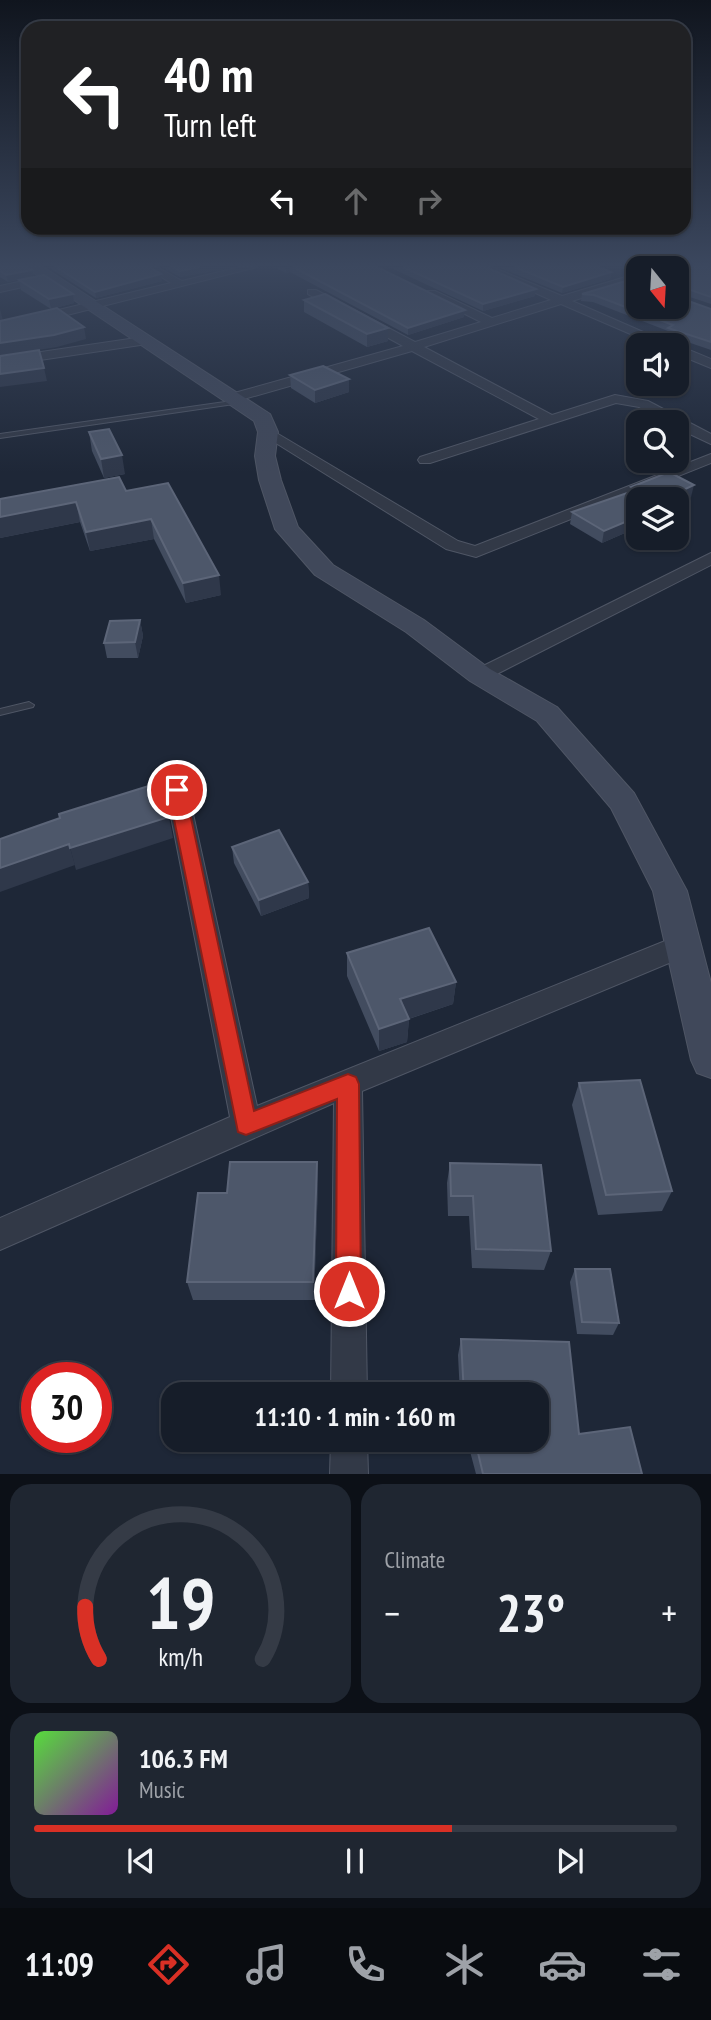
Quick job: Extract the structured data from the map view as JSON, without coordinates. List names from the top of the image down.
{
  "north": "bottom",
  "page": {
    "turn": ["40 m", "Turn left"],
    "limit": "30",
    "trip": "11:10 · 1 min · 160 m",
    "tile": "Climate",
    "heat": ["−", "23°", "+"],
    "song": ["106.3 FM", "Music"],
    "tabs": "11:09",
    "gauge": ["19", "km/h"]
  }
}
